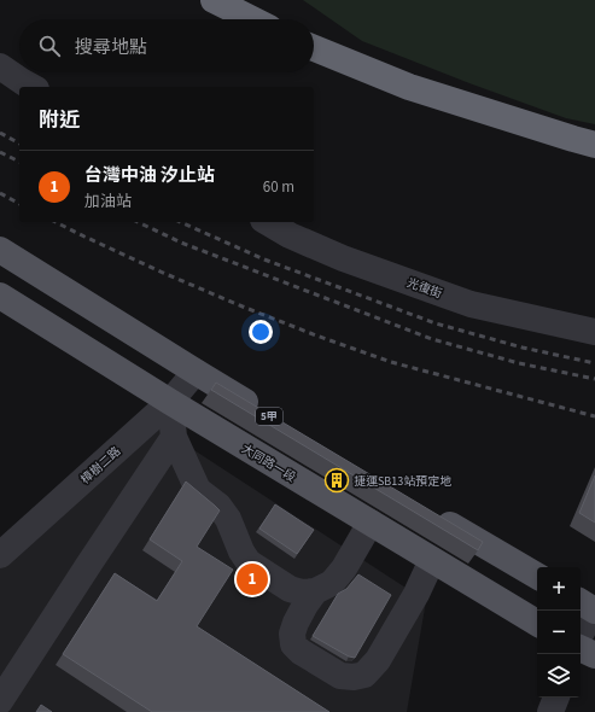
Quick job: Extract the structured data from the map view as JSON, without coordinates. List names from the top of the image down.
{
  "streets": {
    "main road": ["5甲", "大同路一段"],
    "street": ["光復街", "樟樹二路"]
  },
  "crossings": [
    ["5甲", "樟樹二路"],
    ["大同路一段", "樟樹二路"]
  ],
  "places": {
    "building": ["捷運SB13站預定地"]
  },
  "page": {
    "search": "搜尋地點",
    "heading": "附近",
    "list": [
      {
        "mark": "1",
        "name": "台灣中油 汐止站",
        "note": "加油站",
        "value": "60 m"
      }
    ],
    "pins": "1",
    "map_buttons": ["+", "−"]
  }
}
